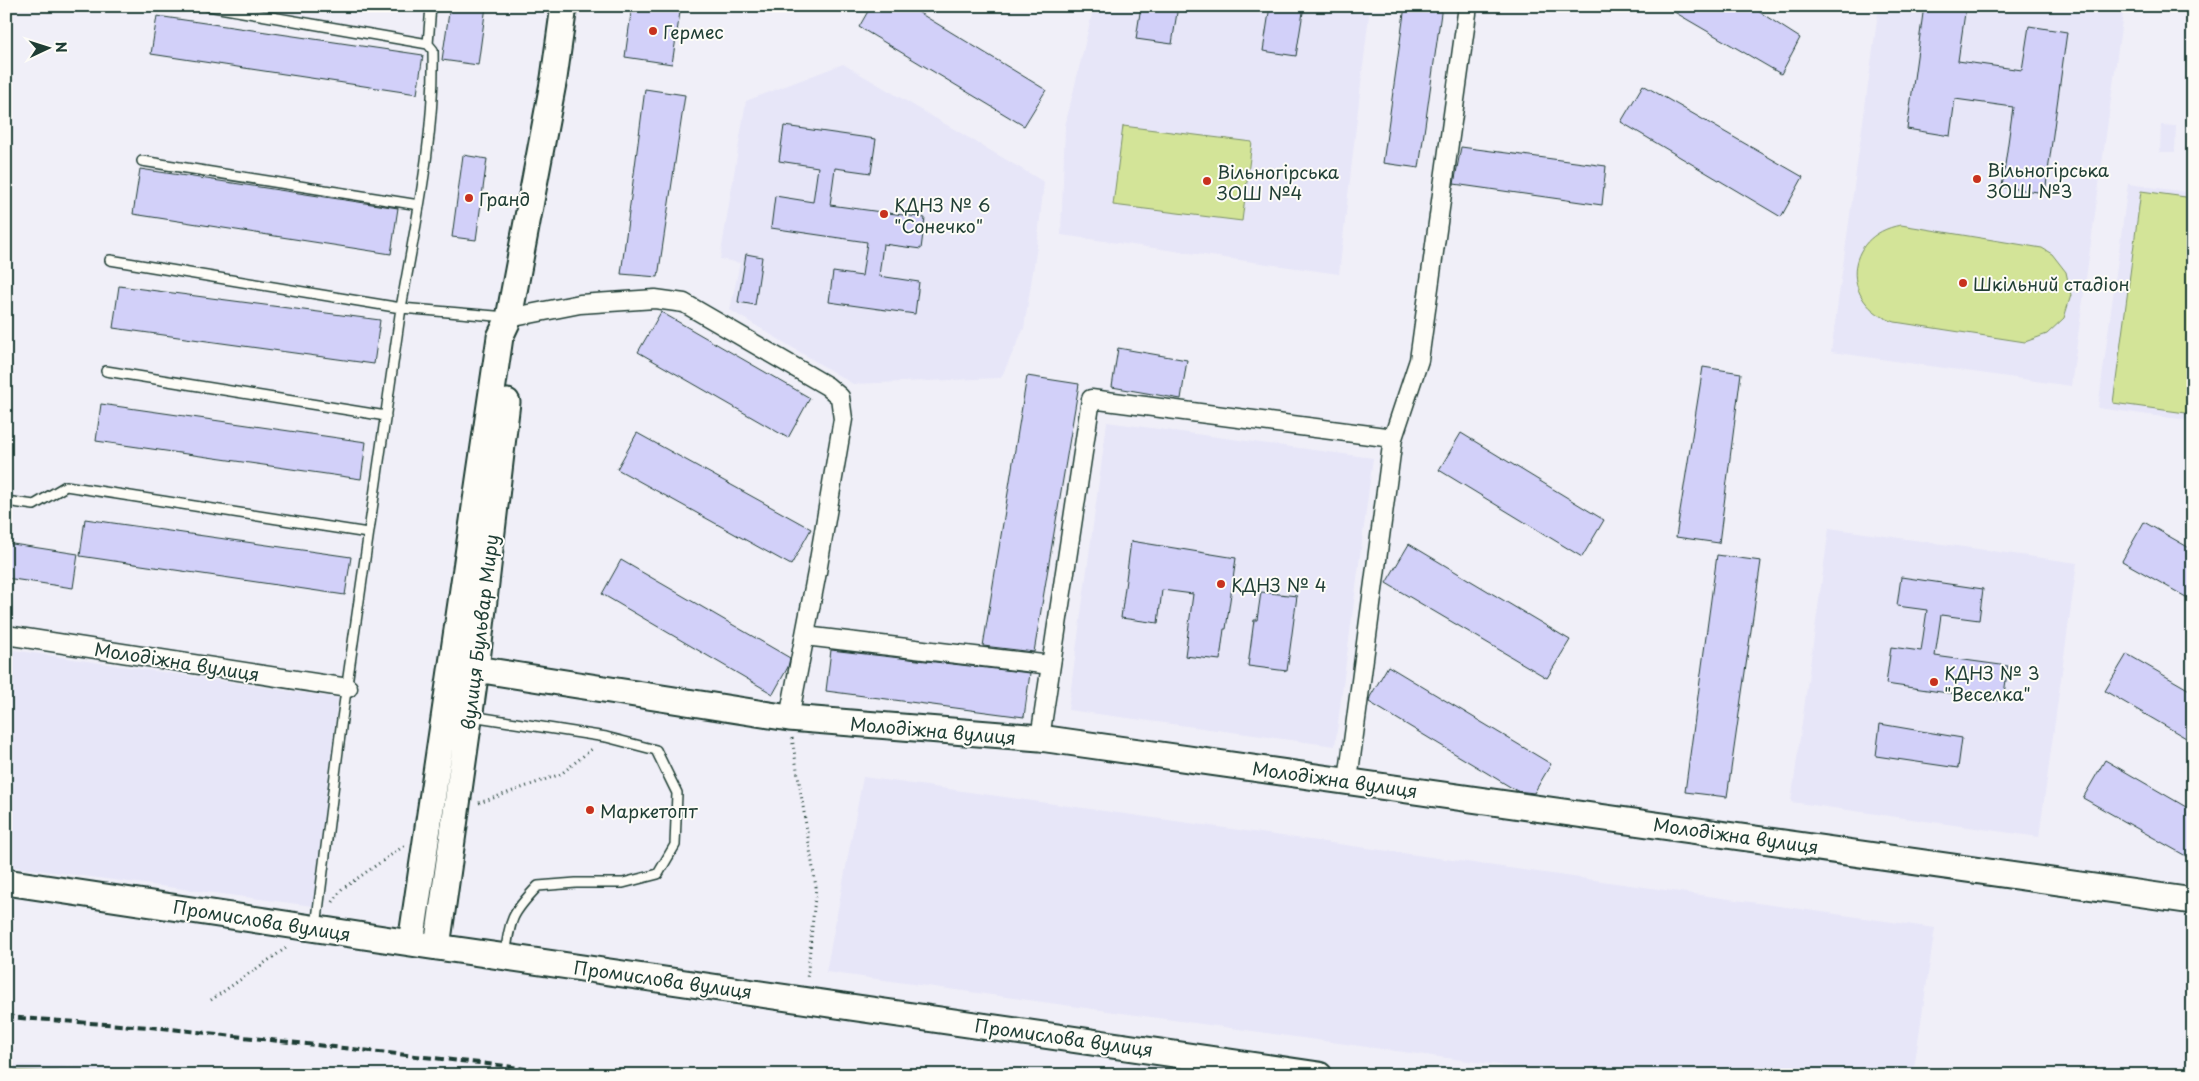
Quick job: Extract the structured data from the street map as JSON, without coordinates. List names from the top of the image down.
{
  "streets": {
    "street": ["вулиця Бульвар Миру", "Молодіжна вулиця", "Промислова вулиця"]
  },
  "crossings": [
    ["вулиця Бульвар Миру", "Молодіжна вулиця"],
    ["вулиця Бульвар Миру", "Промислова вулиця"]
  ],
  "places": [
    "Гермес",
    "Вільногірська ЗОШ №3",
    "Вільногірська ЗОШ №4",
    "Гранд",
    "КДНЗ № 6 \"Сонечко\"",
    "Шкільний стадіон",
    "КДНЗ № 4",
    "КДНЗ № 3 \"Веселка\"",
    "Маркетопт"
  ],
  "north": "right"
}
